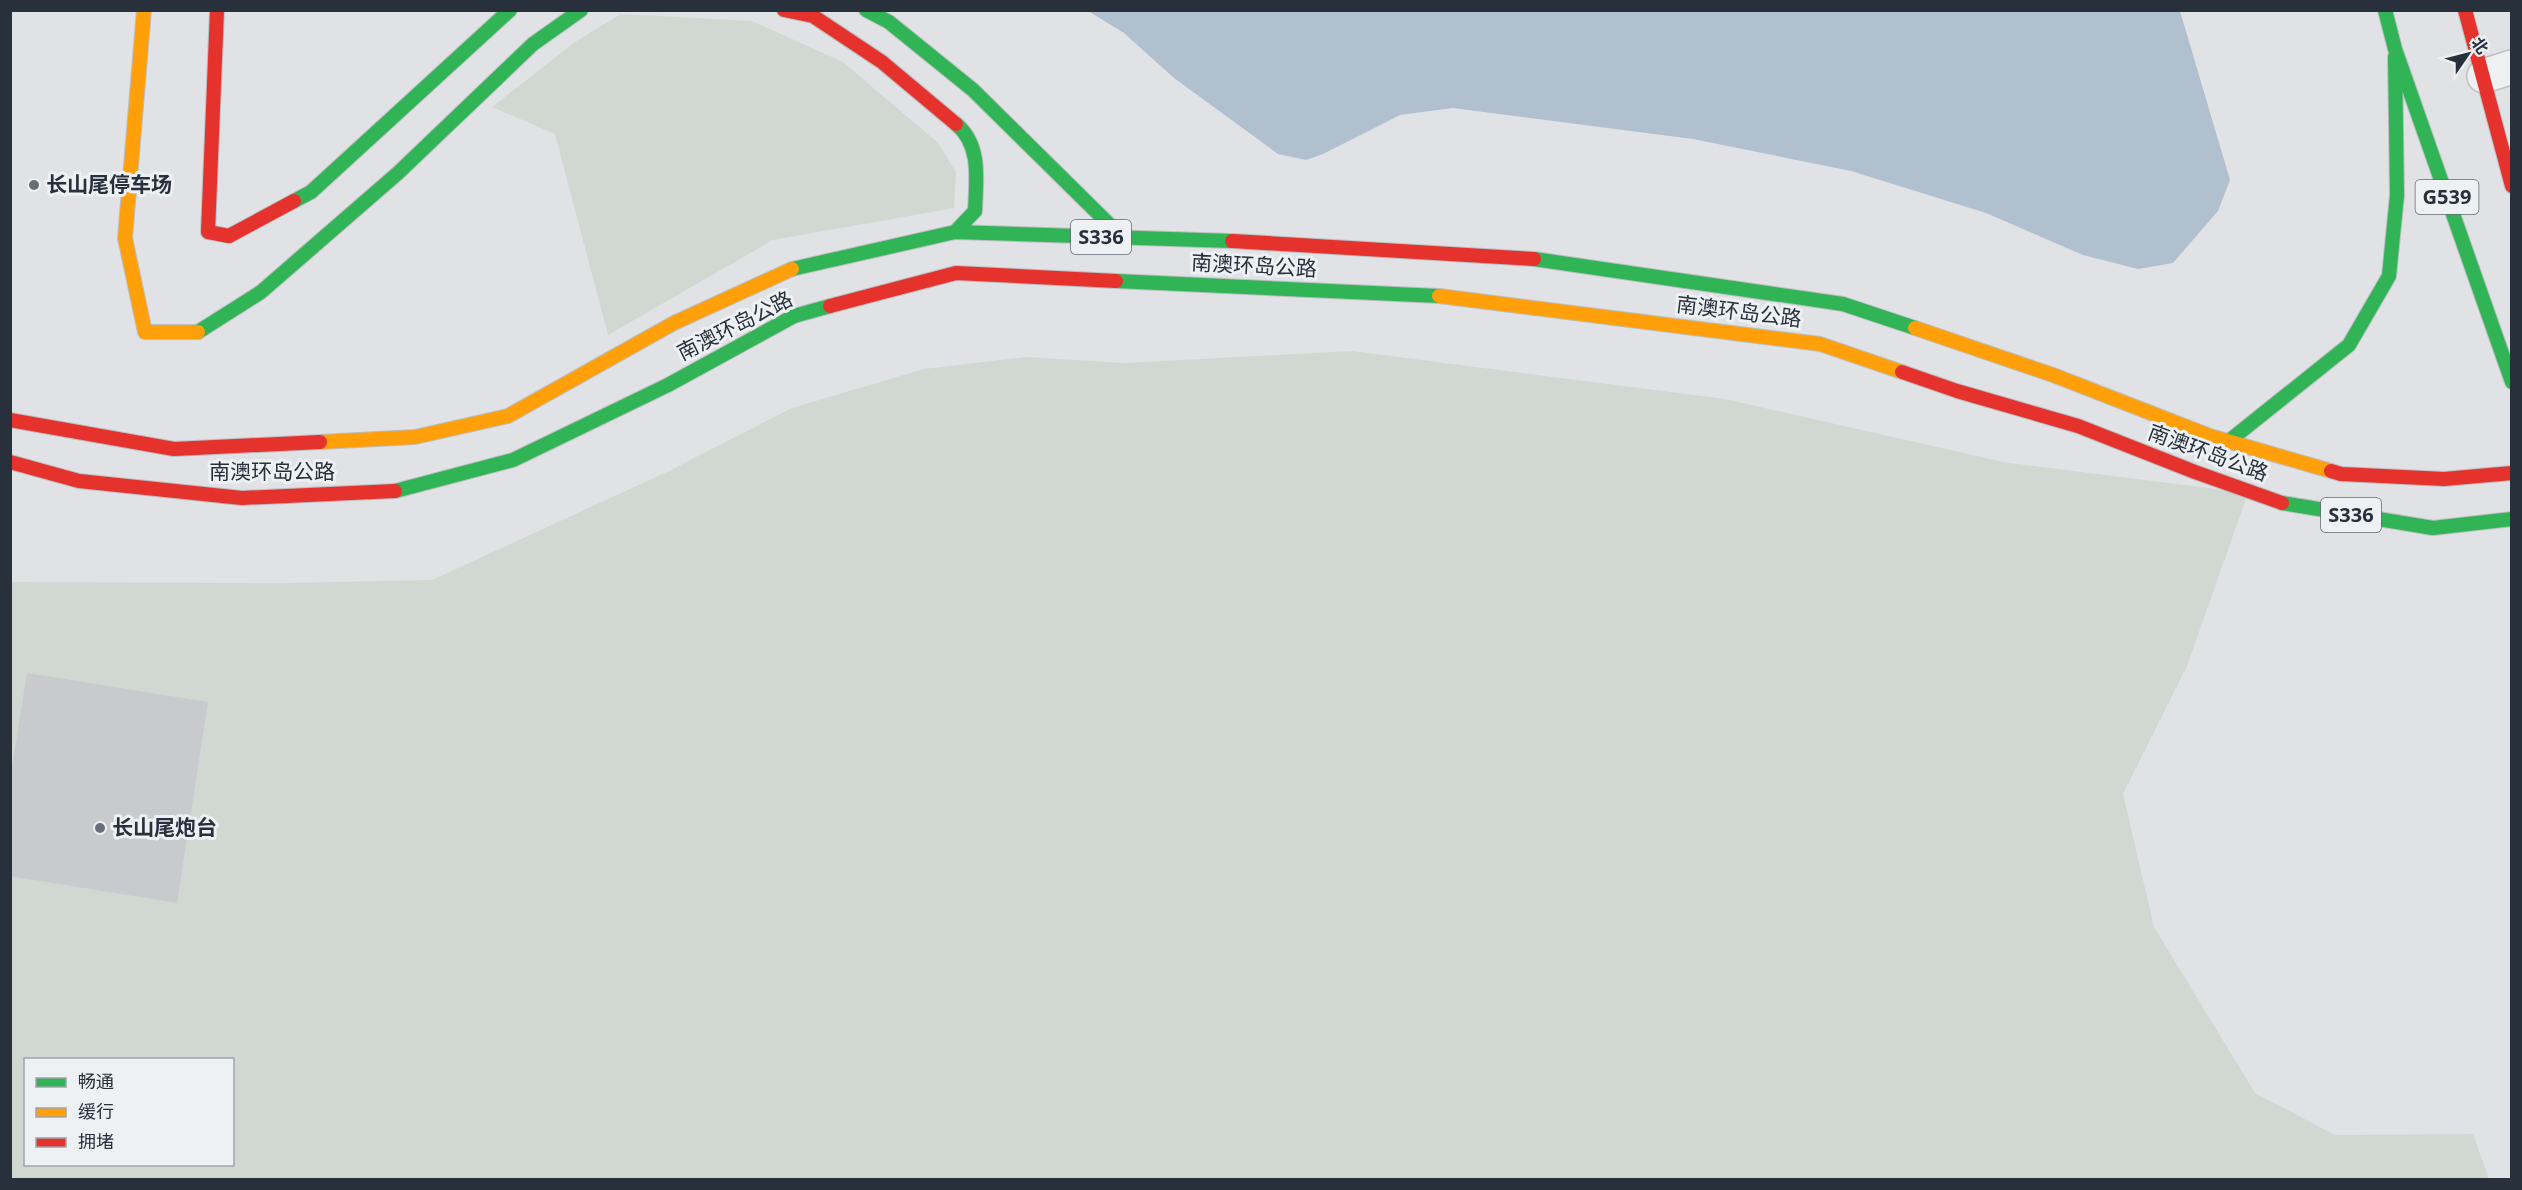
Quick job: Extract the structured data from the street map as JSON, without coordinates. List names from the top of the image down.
{
  "streets": {
    "main road": ["G539", "S336", "南澳环岛公路"]
  },
  "places": ["长山尾停车场", "长山尾炮台"],
  "legend": ["畅通", "缓行", "拥堵"],
  "north": "top right"
}
